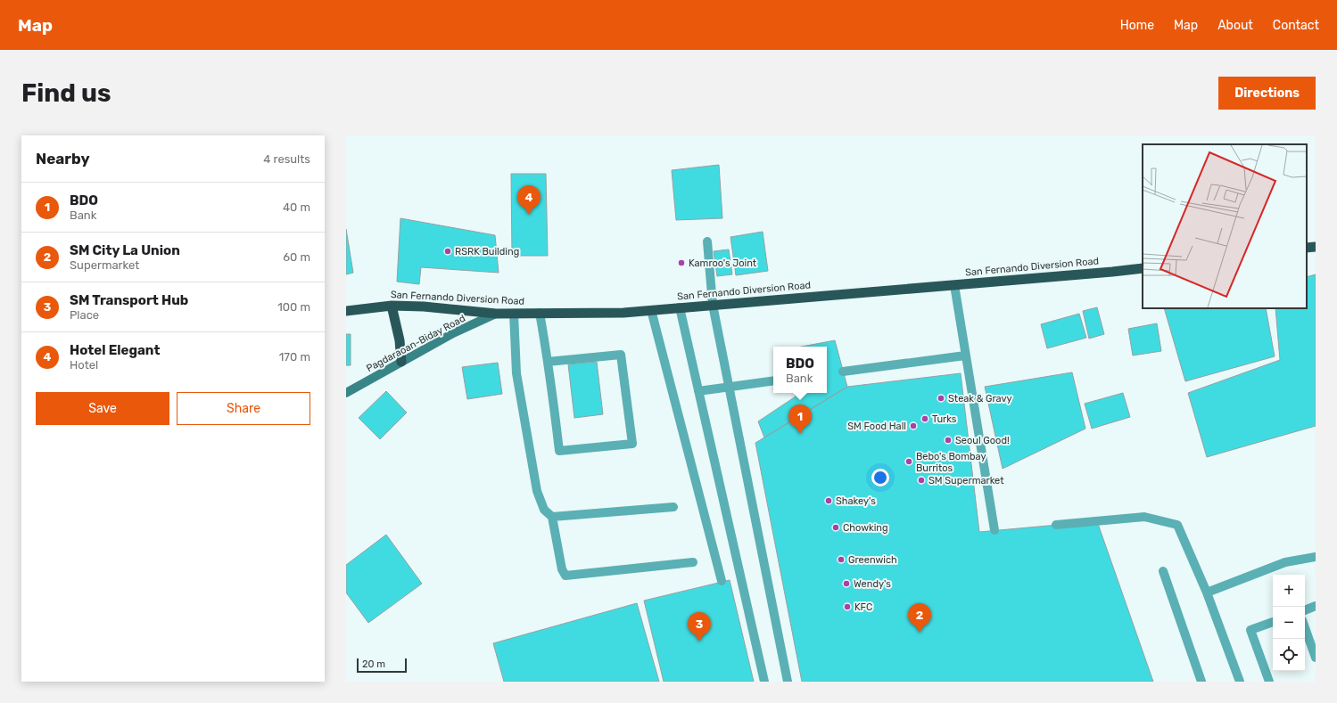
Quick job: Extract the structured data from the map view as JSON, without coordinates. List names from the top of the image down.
{
  "streets": {
    "highway": ["San Fernando Diversion Road"],
    "main road": ["Pagdaraoan-Biday Road"]
  },
  "crossings": [
    ["San Fernando Diversion Road", "Pagdaraoan-Biday Road"]
  ],
  "places": [
    "RSRK Building",
    "Kamroo's Joint",
    "Steak & Gravy",
    "Turks",
    "SM Food Hall",
    "Seoul Good!",
    "Bebo's Bombay Burritos",
    "SM Supermarket",
    "Shakey's",
    "Chowking",
    "Greenwich",
    "Wendy's",
    "KFC"
  ],
  "scale_bar": "20 m",
  "page": {
    "header": "Map",
    "nav": [
      "Home",
      "Map",
      "About",
      "Contact"
    ],
    "buttons": [
      "Directions",
      ["Save", "Share"]
    ],
    "title": "Find us",
    "heading": ["Nearby", "4 results"],
    "list": [
      {
        "mark": "1",
        "name": "BDO",
        "note": "Bank",
        "value": "40 m"
      },
      {
        "mark": "2",
        "name": "SM City La Union",
        "note": "Supermarket",
        "value": "60 m"
      },
      {
        "mark": "3",
        "name": "SM Transport Hub",
        "note": "Place",
        "value": "100 m"
      },
      {
        "mark": "4",
        "name": "Hotel Elegant",
        "note": "Hotel",
        "value": "170 m"
      }
    ],
    "pins": [
      "4",
      "1",
      "2",
      "3"
    ],
    "popup": ["BDO", "Bank"],
    "map_buttons": ["+", "−"],
    "scale": "20 m"
  }
}
